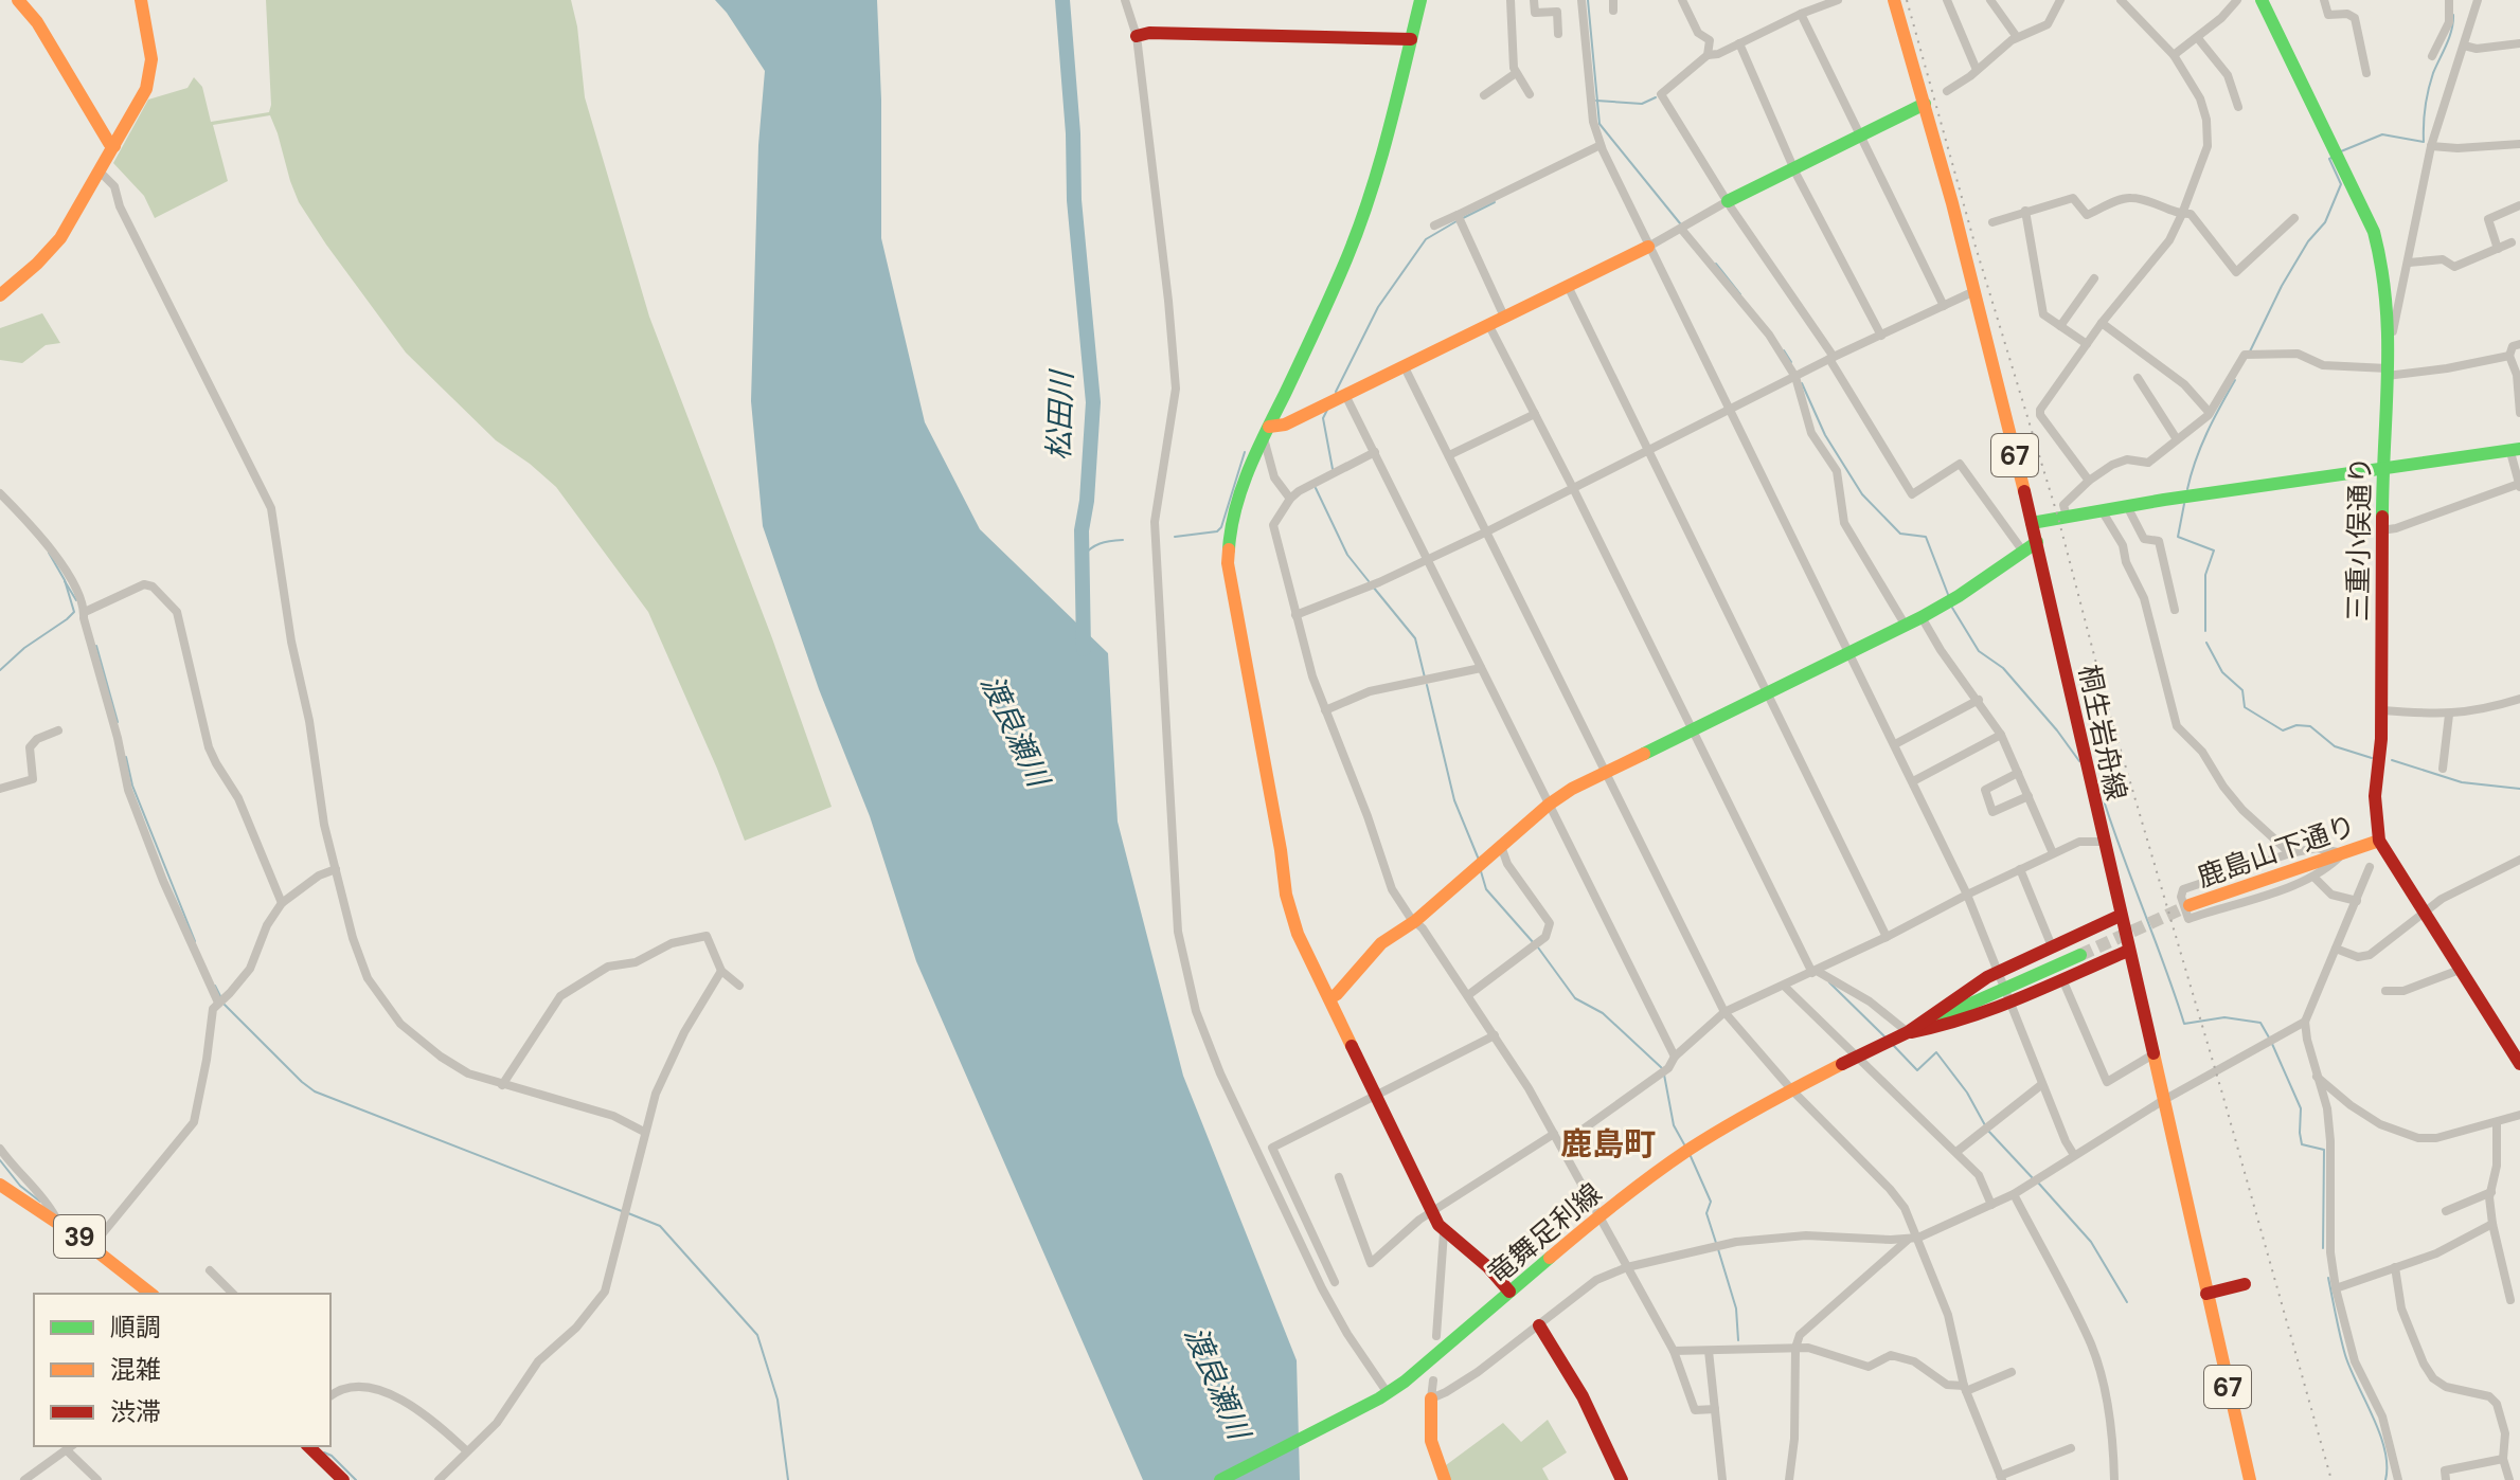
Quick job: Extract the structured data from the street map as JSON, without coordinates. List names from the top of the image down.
{
  "streets": {
    "street": [
      "67",
      "三重小俣通り",
      "桐生岩舟線",
      "鹿島山下通り",
      "竜舞足利線",
      "39"
    ]
  },
  "crossings": [
    ["三重小俣通り", "鹿島山下通り"],
    ["桐生岩舟線", "竜舞足利線"]
  ],
  "districts": ["鹿島町"],
  "water": ["松田川", "渡良瀬川"],
  "legend": ["順調", "混雑", "渋滞"]
}
